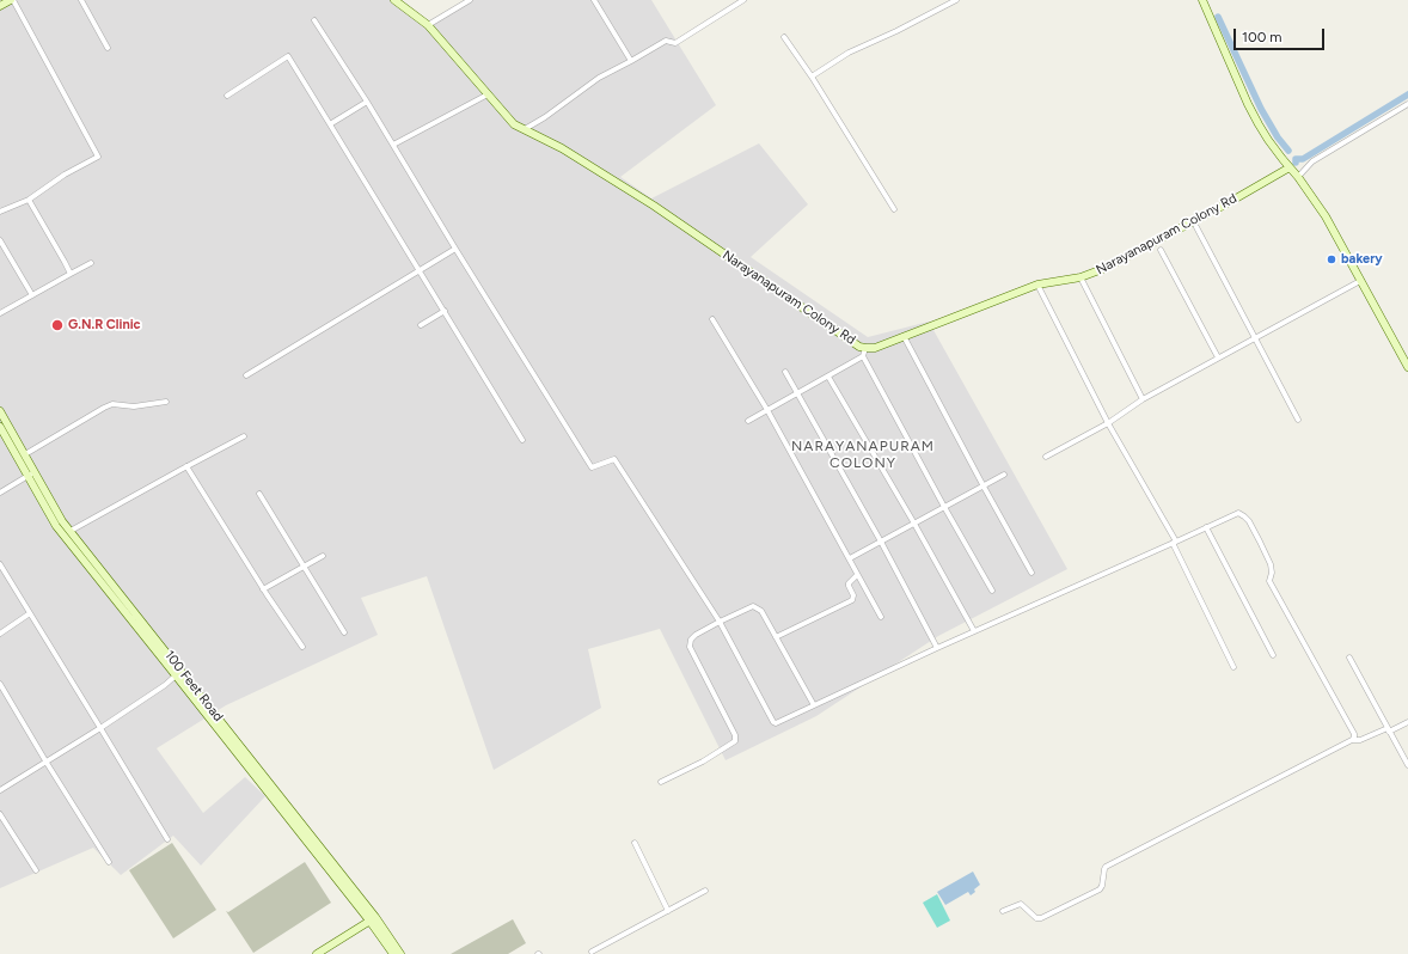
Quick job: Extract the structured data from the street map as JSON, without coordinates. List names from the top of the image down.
{
  "streets": {
    "street": ["Narayanapuram Colony Rd", "100 Feet Road"]
  },
  "districts": ["NARAYANAPURAM COLONY"],
  "places": ["bakery", "G.N.R Clinic"],
  "scale_bar": "100 m"
}
